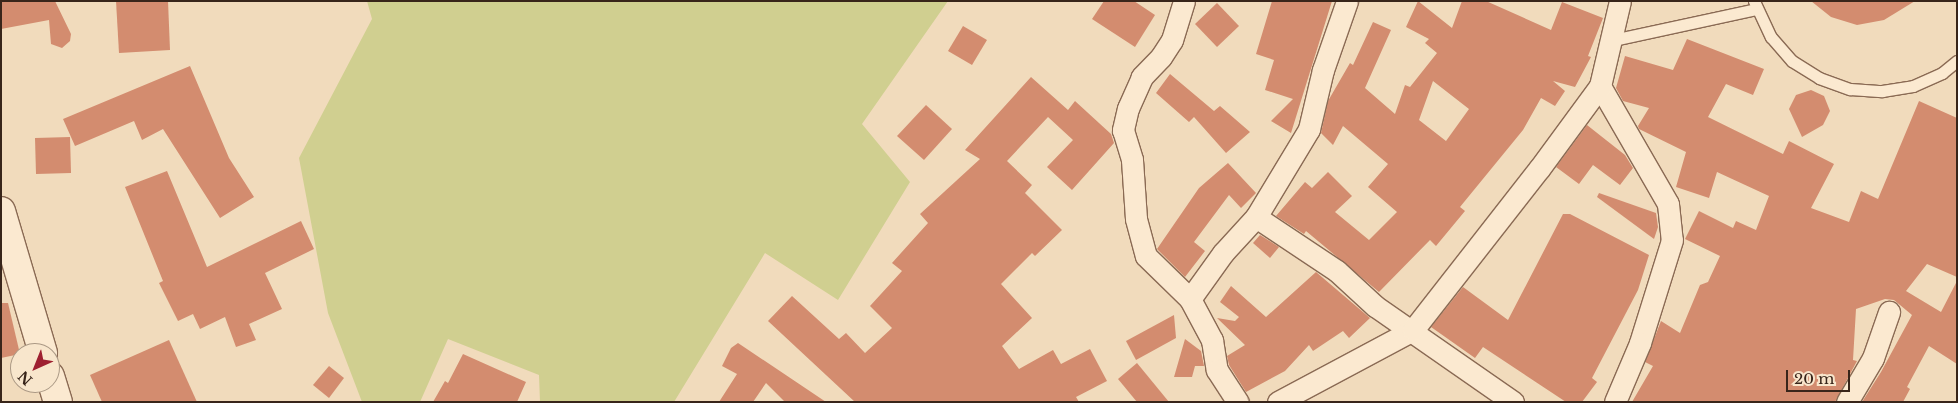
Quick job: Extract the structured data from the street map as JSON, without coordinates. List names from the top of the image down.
{
  "scale_bar": "20 m",
  "north": "bottom left"
}
